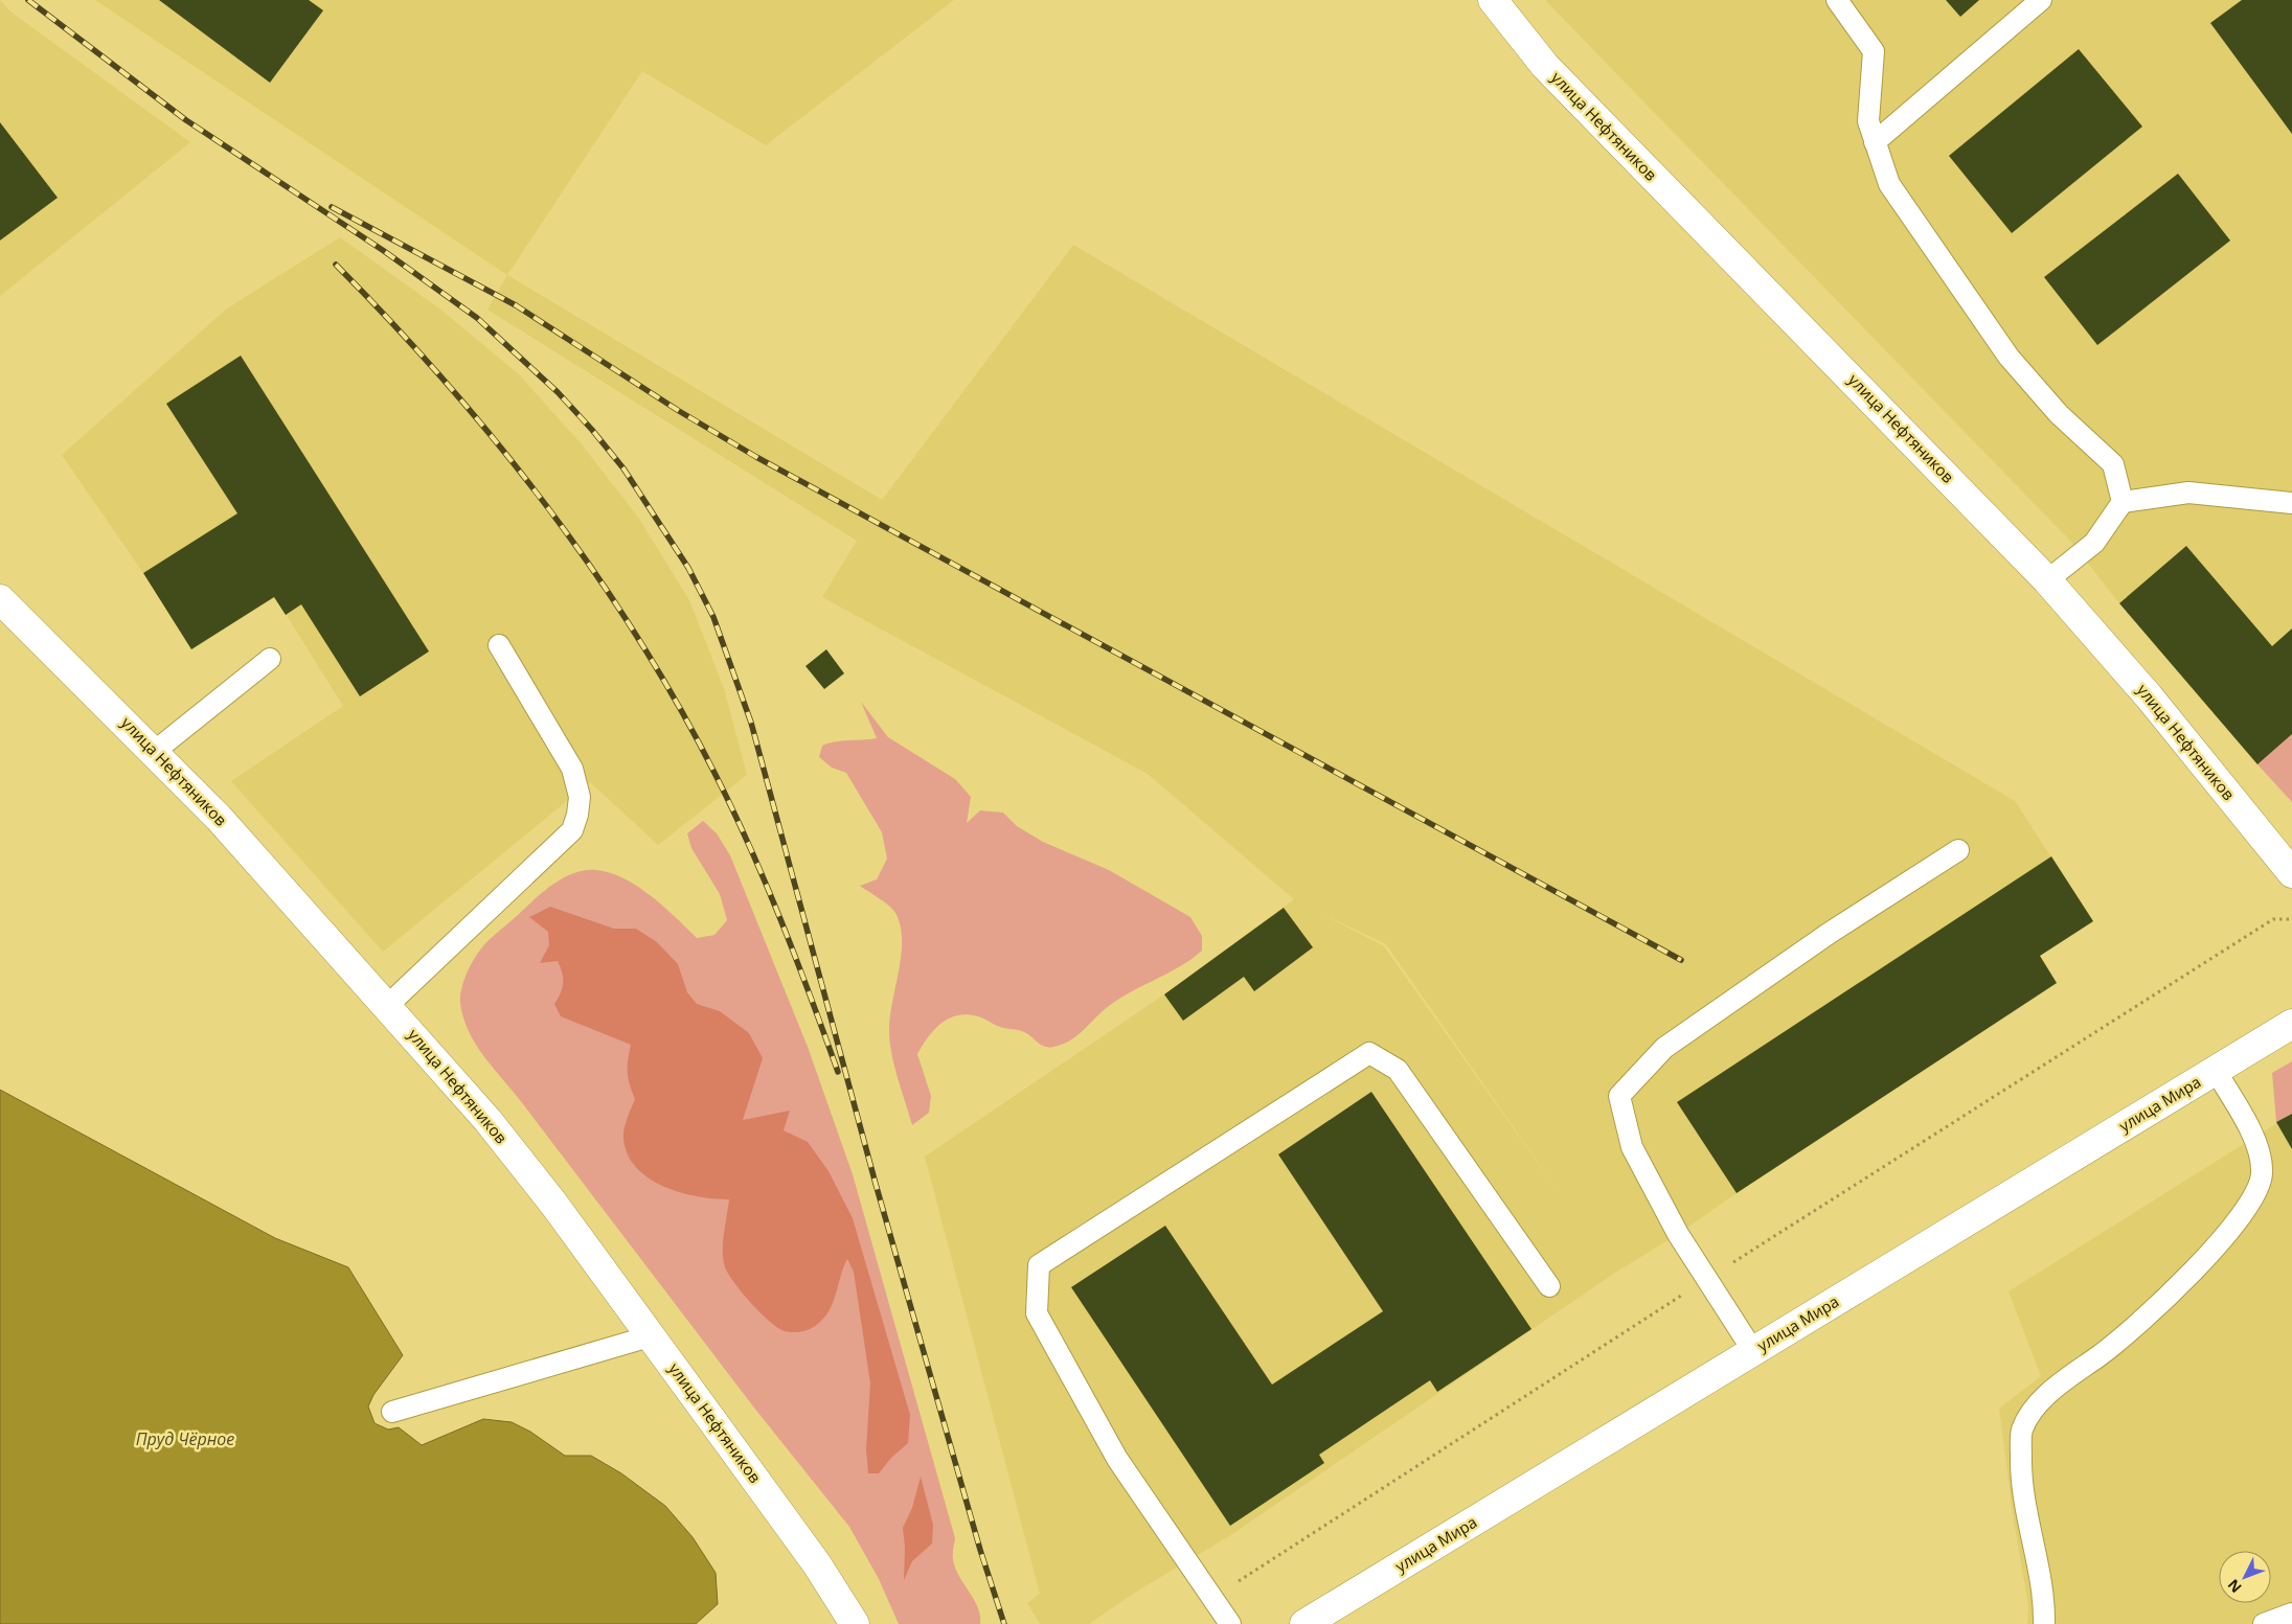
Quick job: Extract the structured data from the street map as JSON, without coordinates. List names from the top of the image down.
{
  "streets": {
    "main road": ["улица Нефтяников", "улица Мира"]
  },
  "water": ["Пруд Чёрное"],
  "north": "bottom left"
}
